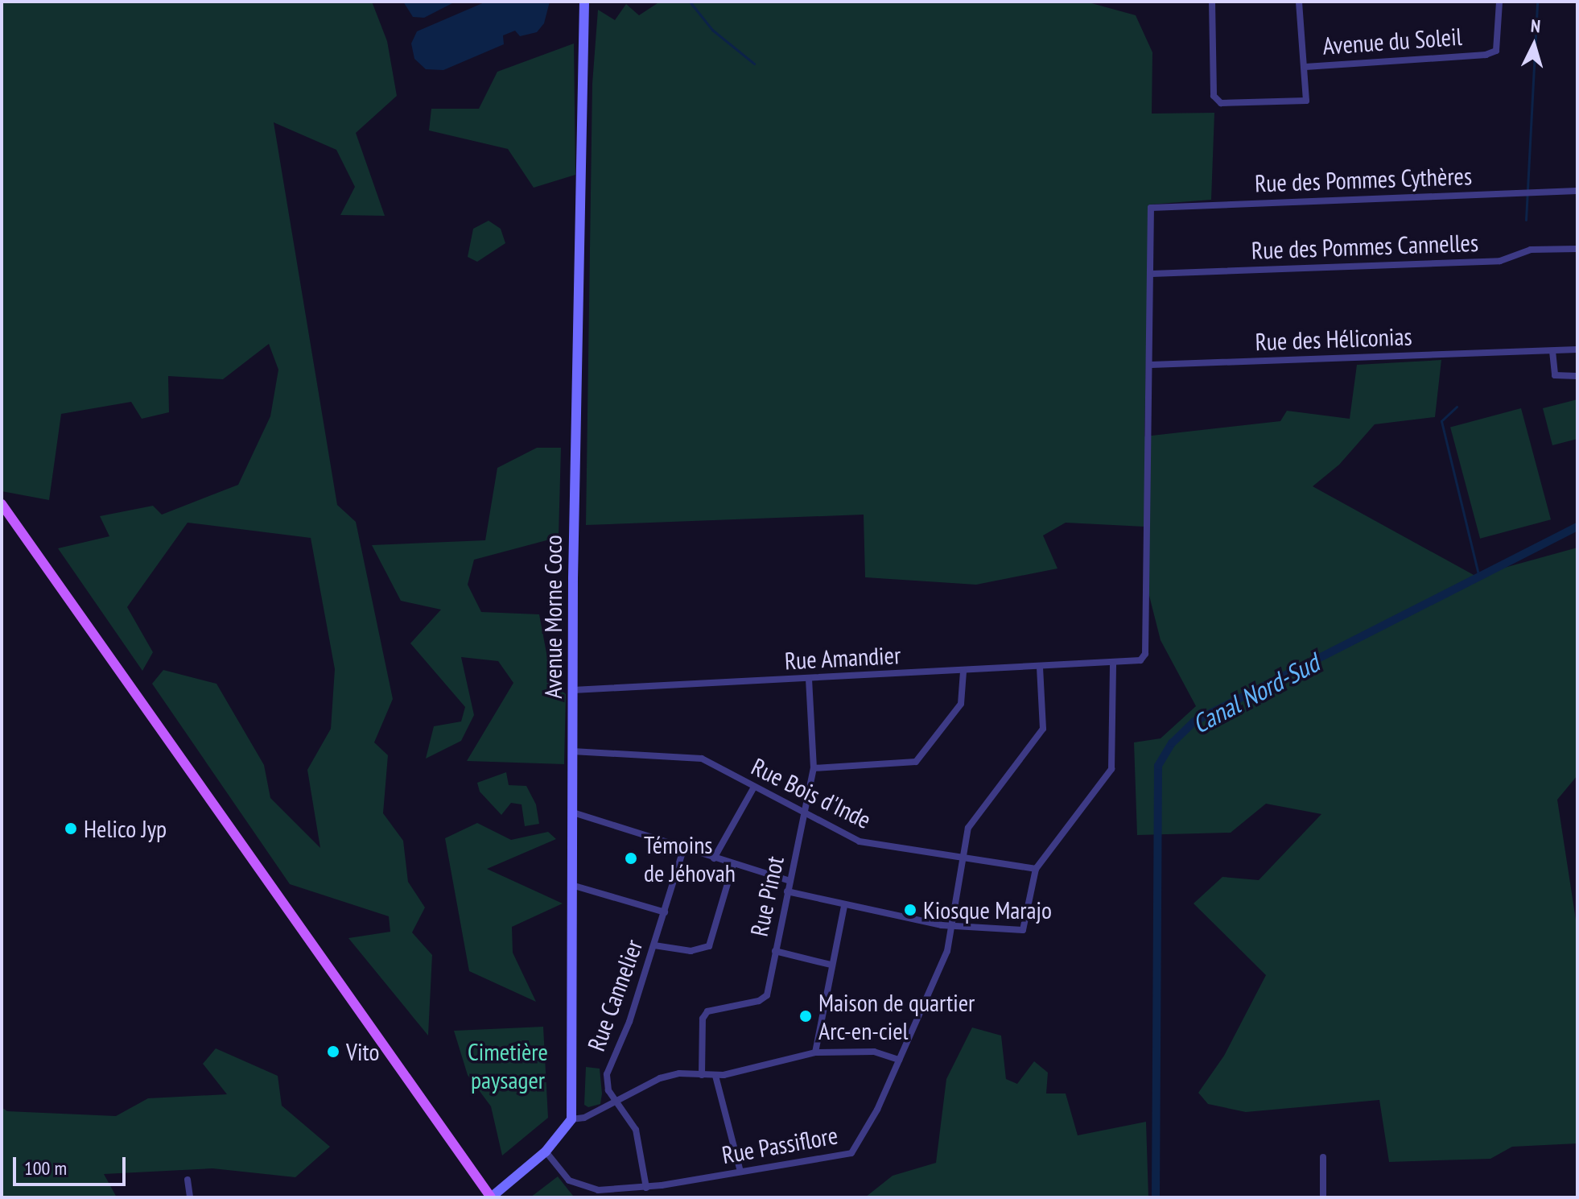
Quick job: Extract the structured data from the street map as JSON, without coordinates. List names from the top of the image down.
{
  "streets": {
    "street": [
      "Avenue du Soleil",
      "Rue des Pommes Cythères",
      "Rue des Pommes Cannelles",
      "Rue des Héliconias",
      "Avenue Morne Coco",
      "Rue Amandier",
      "Rue Bois d'Inde",
      "Rue Pinot",
      "Rue Cannelier",
      "Rue Passiflore"
    ]
  },
  "crossings": [
    ["Rue des Pommes Cythères", "Rue des Pommes Cannelles"],
    ["Rue des Héliconias", "Rue Amandier"],
    ["Avenue Morne Coco", "Rue Amandier"],
    ["Avenue Morne Coco", "Rue Bois d'Inde"],
    ["Rue Amandier", "Rue Pinot"],
    ["Rue Amandier", "Rue Passiflore"],
    ["Rue Bois d'Inde", "Rue Pinot"],
    ["Rue Bois d'Inde", "Rue Passiflore"],
    ["Rue Cannelier", "Rue Passiflore"]
  ],
  "water": ["Canal Nord-Sud"],
  "parks": ["Cimetière paysager"],
  "places": [
    "Helico Jyp",
    "Témoins de Jéhovah",
    "Kiosque Marajo",
    "Maison de quartier Arc-en-ciel",
    "Vito"
  ],
  "scale_bar": "100 m",
  "north": "top"
}
